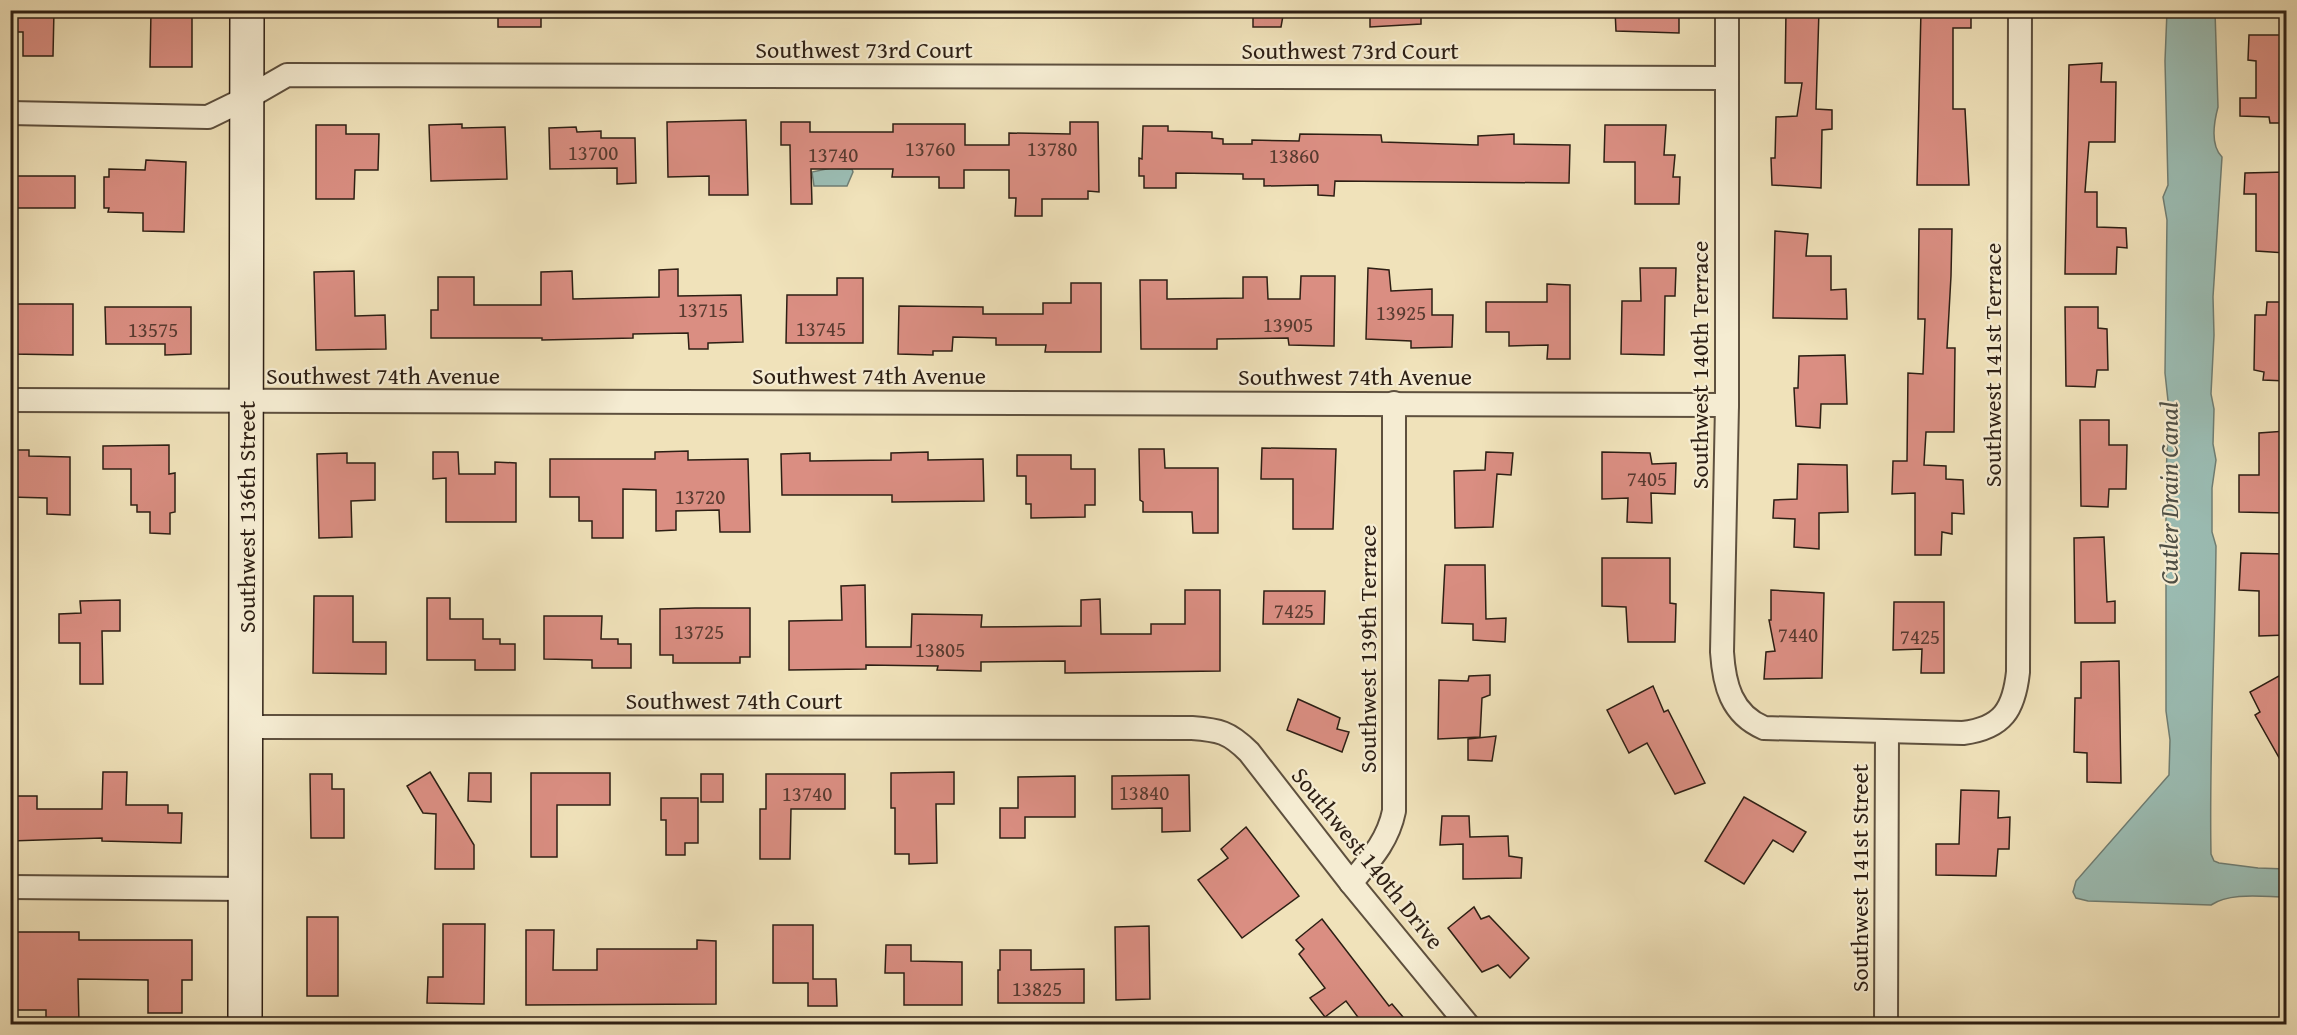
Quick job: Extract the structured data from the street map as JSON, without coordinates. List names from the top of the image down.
{
  "streets": {
    "street": [
      "Southwest 73rd Court",
      "Southwest 140th Terrace",
      "Southwest 141st Terrace",
      "Southwest 74th Avenue",
      "Southwest 136th Street",
      "Southwest 139th Terrace",
      "Southwest 74th Court",
      "Southwest 140th Drive",
      "Southwest 141st Street"
    ]
  },
  "crossings": [
    ["Southwest 73rd Court", "Southwest 140th Terrace"],
    ["Southwest 73rd Court", "Southwest 136th Street"],
    ["Southwest 140th Terrace", "Southwest 141st Terrace"],
    ["Southwest 140th Terrace", "Southwest 74th Avenue"],
    ["Southwest 140th Terrace", "Southwest 141st Street"],
    ["Southwest 141st Terrace", "Southwest 141st Street"],
    ["Southwest 74th Avenue", "Southwest 136th Street"],
    ["Southwest 74th Avenue", "Southwest 139th Terrace"],
    ["Southwest 136th Street", "Southwest 74th Court"],
    ["Southwest 139th Terrace", "Southwest 140th Drive"],
    ["Southwest 74th Court", "Southwest 140th Drive"]
  ],
  "water": ["Cutler Drain Canal"],
  "house_numbers": [
    "13760",
    "13780",
    "13700",
    "13740",
    "13860",
    "13715",
    "13925",
    "13905",
    "13745",
    "13575",
    "7405",
    "13720",
    "7425",
    "13725",
    "7440",
    "7425",
    "13805",
    "13840",
    "13740",
    "13825"
  ]
}
